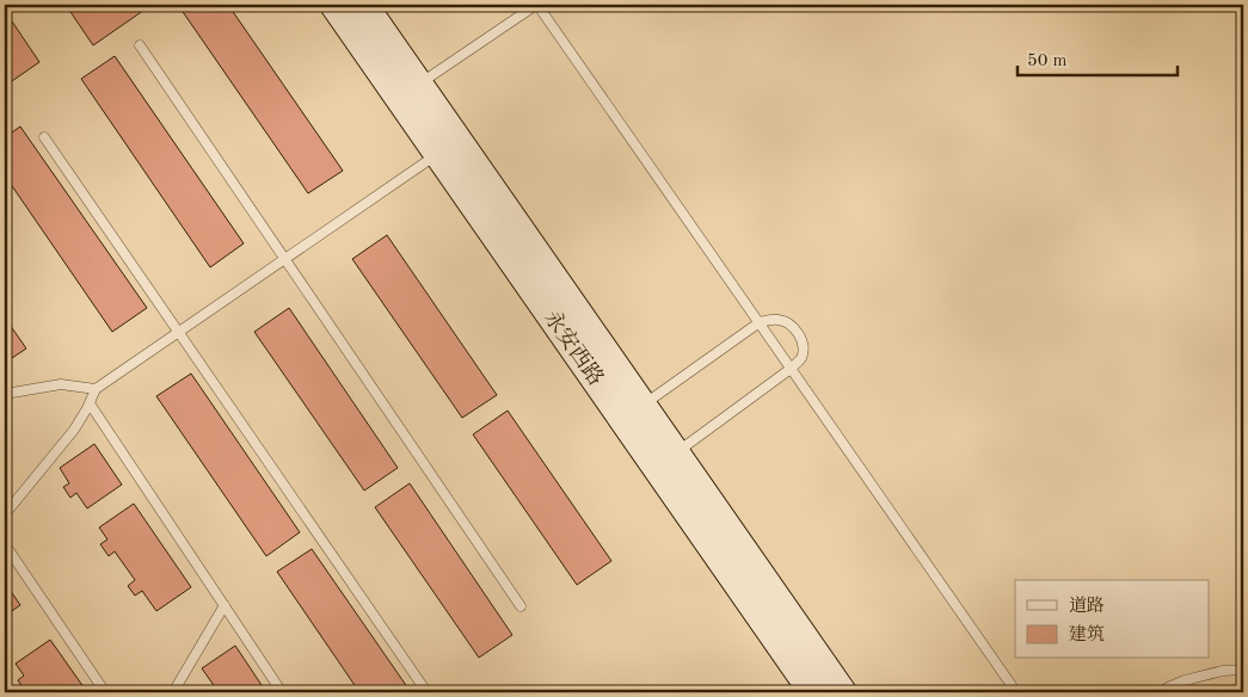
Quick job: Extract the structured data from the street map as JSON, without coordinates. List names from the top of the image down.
{
  "streets": {
    "main road": ["永安西路"]
  },
  "legend": ["道路", "建筑"],
  "scale_bar": "50 m"
}
